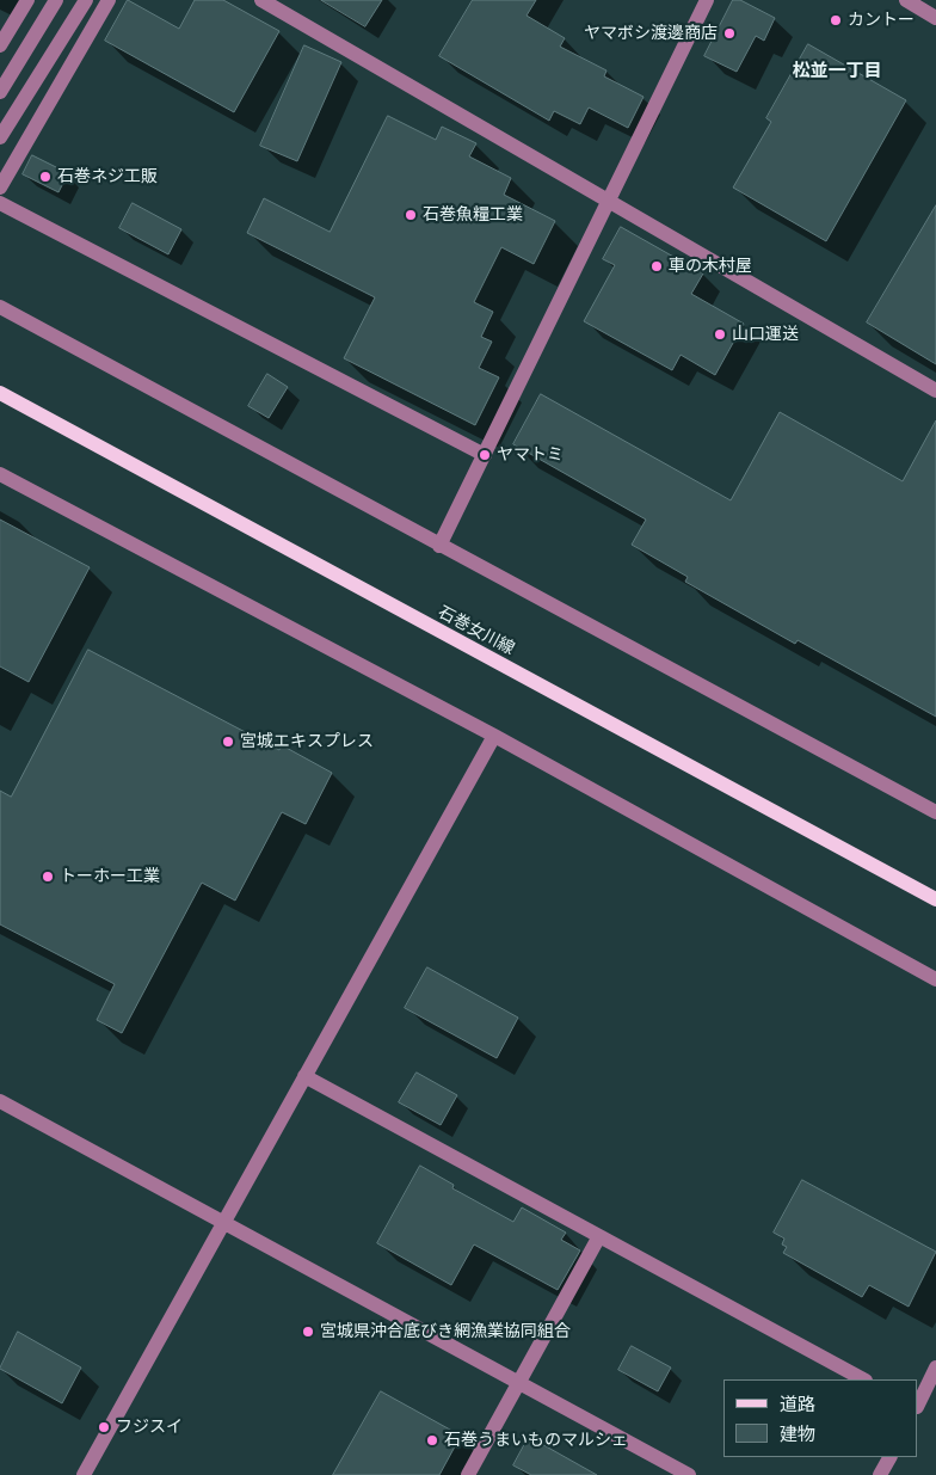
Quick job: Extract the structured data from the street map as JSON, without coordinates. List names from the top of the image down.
{
  "streets": {
    "main road": ["石巻女川線"]
  },
  "districts": ["松並一丁目"],
  "places": [
    "カントー",
    "ヤマボシ渡邊商店",
    "石巻ネジ工販",
    "石巻魚糧工業",
    "車の木村屋",
    "山口運送",
    "ヤマトミ",
    "宮城エキスプレス",
    "トーホー工業",
    "宮城県沖合底びき網漁業協同組合",
    "フジスイ",
    "石巻うまいものマルシェ"
  ],
  "legend": ["道路", "建物"]
}
